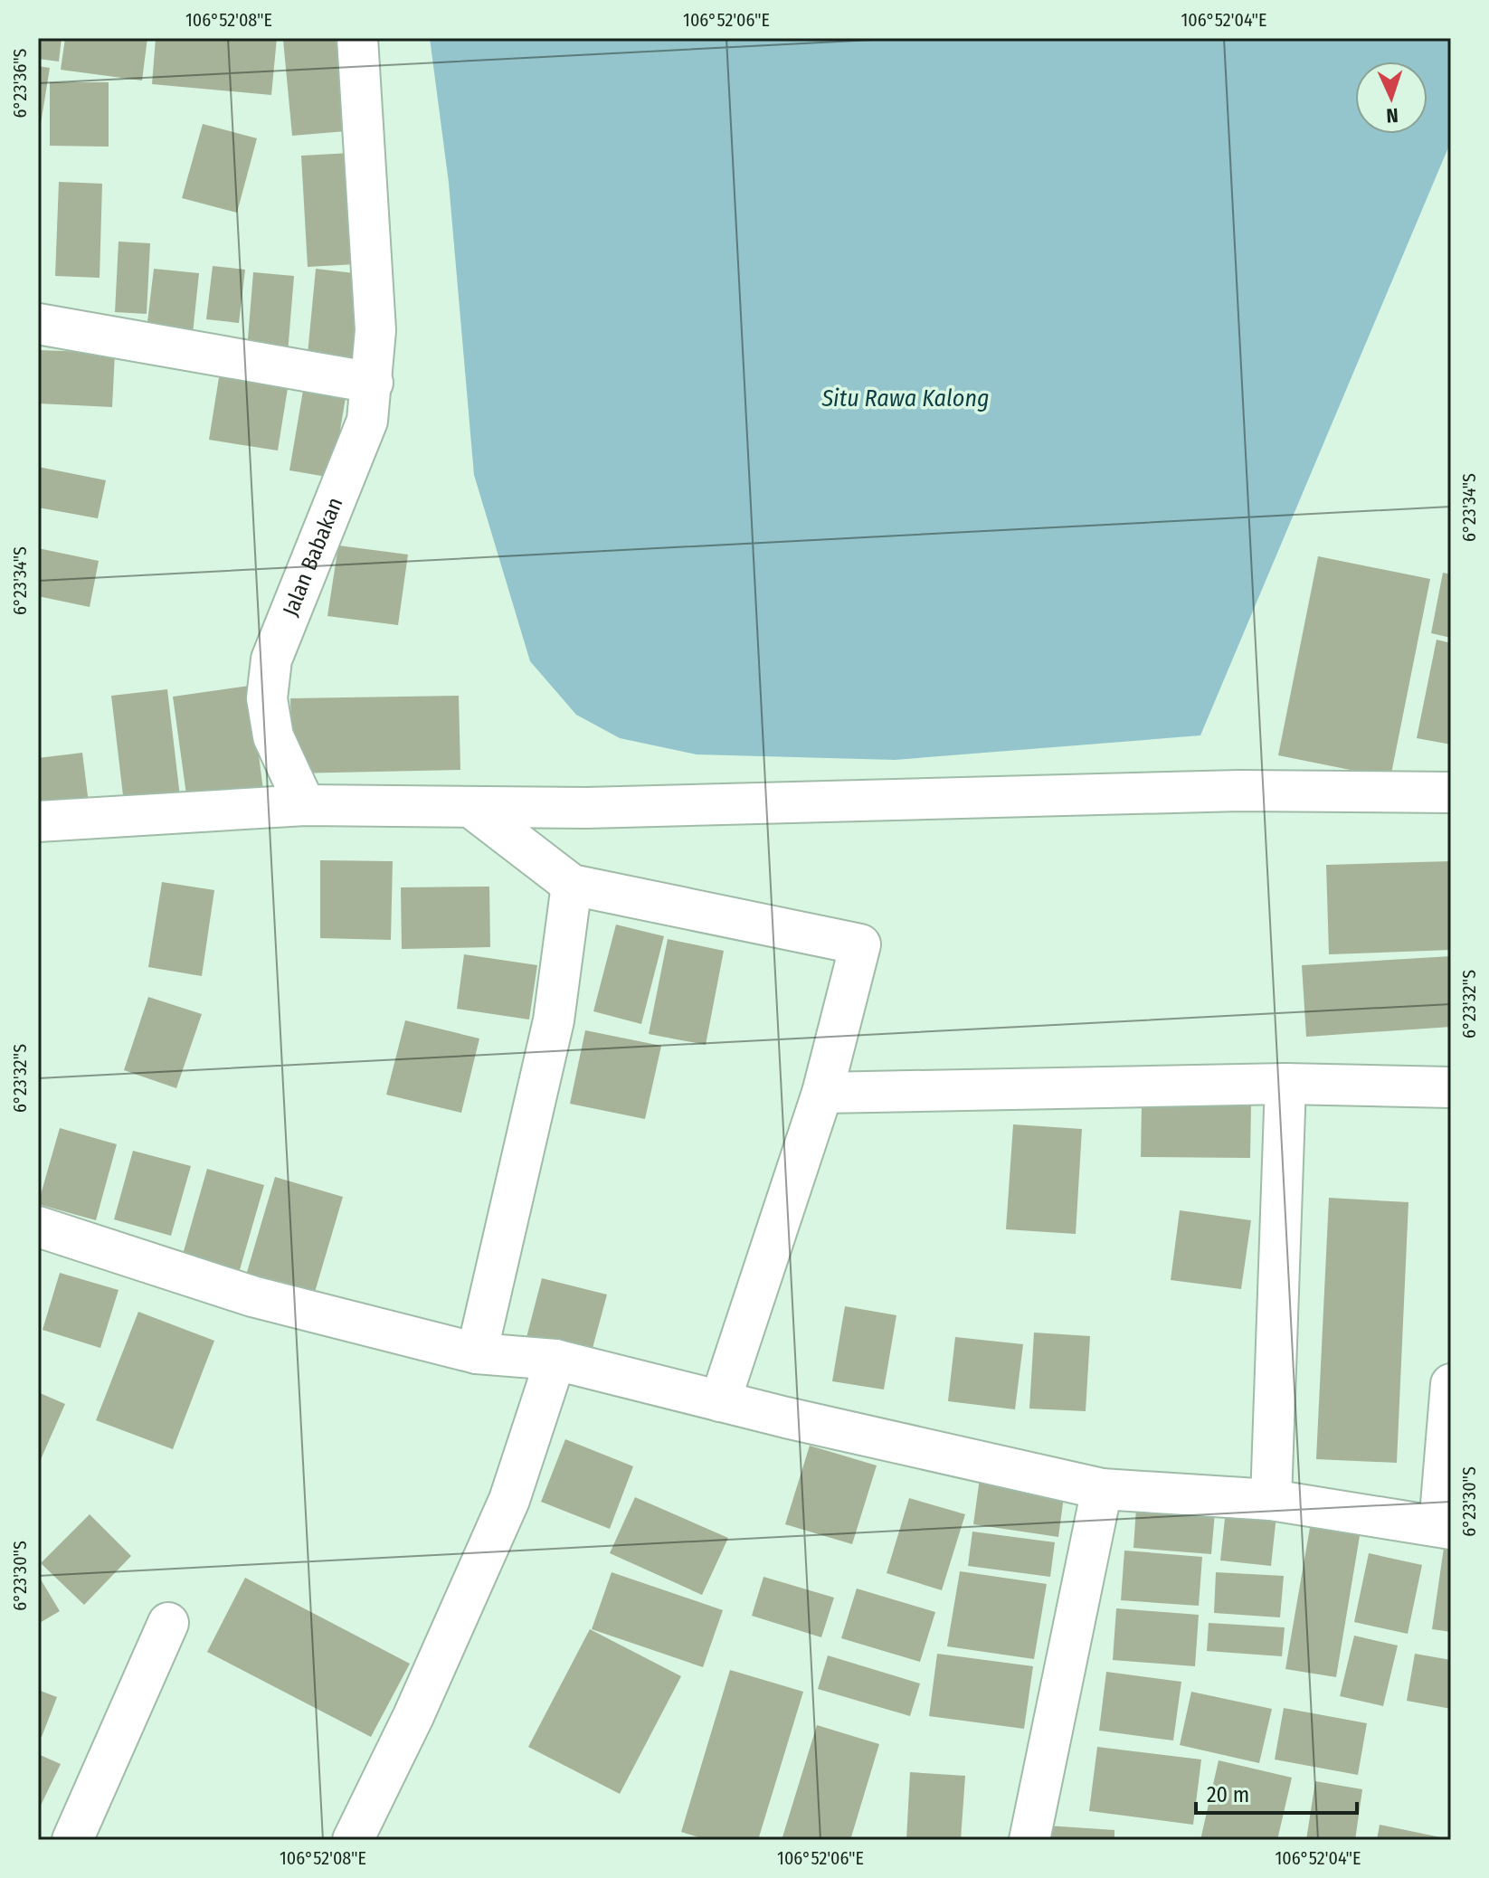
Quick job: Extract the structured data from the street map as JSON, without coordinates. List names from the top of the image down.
{
  "streets": {
    "street": ["Jalan Babakan"]
  },
  "water": ["Situ Rawa Kalong"],
  "scale_bar": "20 m",
  "north": "bottom",
  "coordinates": [
    "106°52'08\"E",
    "106°52'06\"E",
    "106°52'04\"E",
    "6°23'36\"S",
    "6°23'34\"S",
    "6°23'32\"S",
    "6°23'30\"S"
  ]
}
